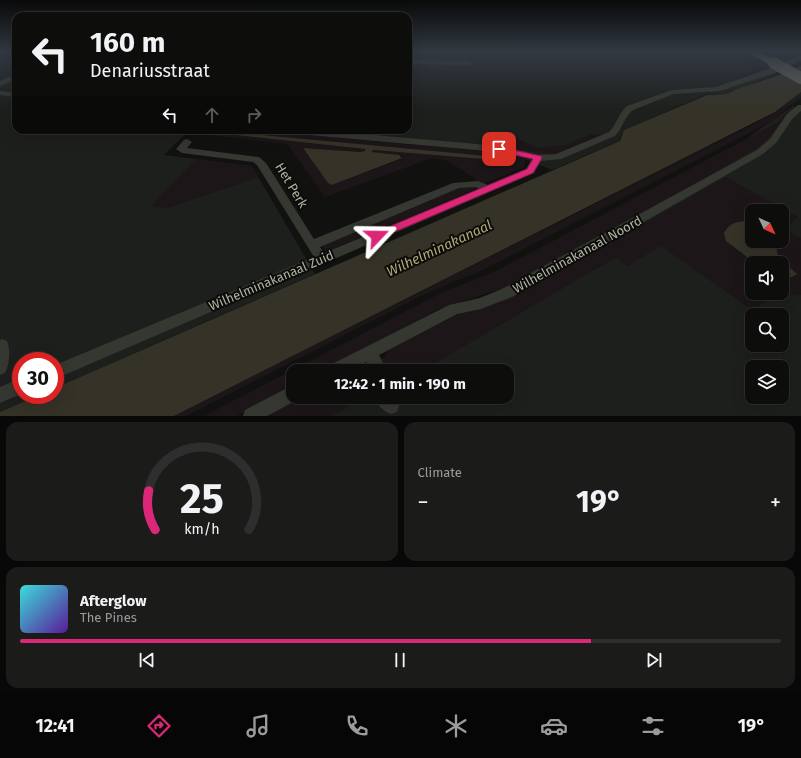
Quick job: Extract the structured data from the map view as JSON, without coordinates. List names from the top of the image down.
{
  "streets": {
    "street": ["Het Perk", "Wilhelminakanaal Noord", "Wilhelminakanaal Zuid"]
  },
  "crossings": [
    ["Het Perk", "Wilhelminakanaal Zuid"]
  ],
  "water": ["Wilhelminakanaal"],
  "north": "bottom right",
  "page": {
    "turn": ["160 m", "Denariusstraat"],
    "limit": "30",
    "trip": "12:42 · 1 min · 190 m",
    "tile": "Climate",
    "heat": ["−", "19°", "+"],
    "song": ["Afterglow", "The Pines"],
    "tabs": ["12:41", "19°"],
    "gauge": ["25", "km/h"]
  }
}
